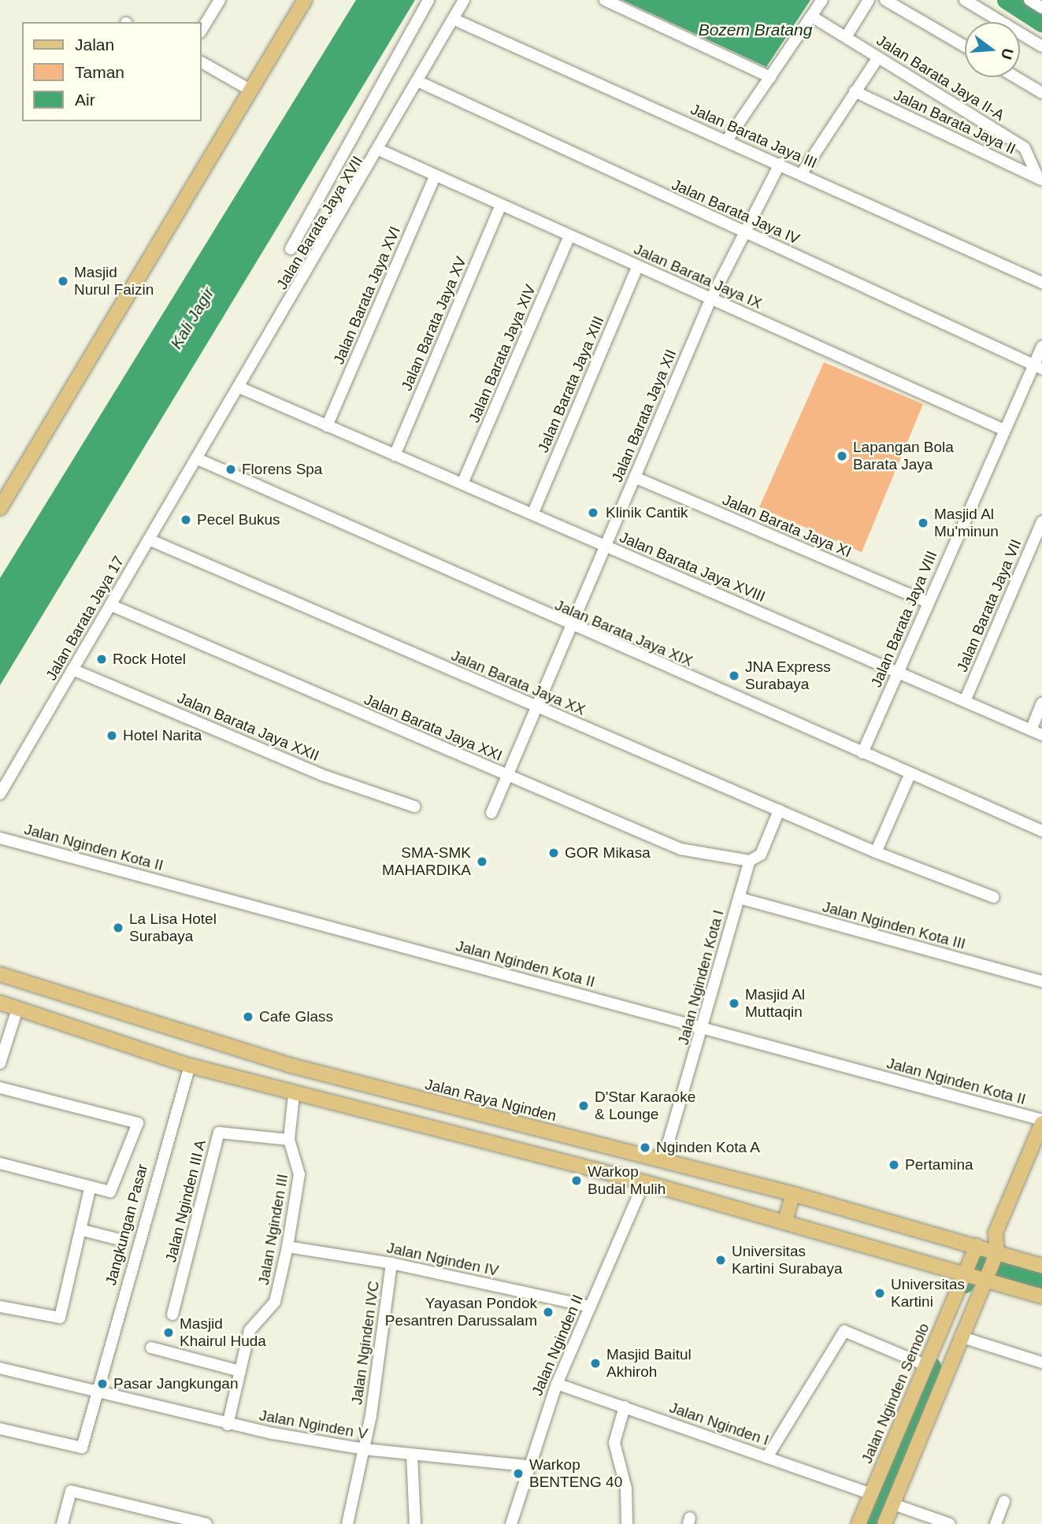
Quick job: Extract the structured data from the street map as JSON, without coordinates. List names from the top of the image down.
{
  "streets": {
    "main road": ["Jalan Raya Nginden", "Jalan Nginden Semolo"],
    "street": [
      "Jalan Barata Jaya II-A",
      "Jalan Barata Jaya II",
      "Jalan Barata Jaya III",
      "Jalan Barata Jaya IV",
      "Jalan Barata Jaya XVII",
      "Jalan Barata Jaya IX",
      "Jalan Barata Jaya XVI",
      "Jalan Barata Jaya XV",
      "Jalan Barata Jaya XIV",
      "Jalan Barata Jaya XIII",
      "Jalan Barata Jaya XII",
      "Jalan Barata Jaya XI",
      "Jalan Barata Jaya XVIII",
      "Jalan Barata Jaya VII",
      "Jalan Barata Jaya 17",
      "Jalan Barata Jaya VIII",
      "Jalan Barata Jaya XIX",
      "Jalan Barata Jaya XX",
      "Jalan Barata Jaya XXII",
      "Jalan Barata Jaya XXI",
      "Jalan Nginden Kota II",
      "Jalan Nginden Kota III",
      "Jalan Nginden Kota I",
      "Jalan Nginden III A",
      "Jangkungan Pasar",
      "Jalan Nginden III",
      "Jalan Nginden IV",
      "Jalan Nginden IVC",
      "Jalan Nginden II",
      "Jalan Nginden I",
      "Jalan Nginden V"
    ]
  },
  "crossings": [
    ["Jalan Barata Jaya II-A", "Jalan Barata Jaya II"],
    ["Jalan Barata Jaya III", "Jalan Barata Jaya XVII"],
    ["Jalan Barata Jaya III", "Jalan Barata Jaya XII"],
    ["Jalan Barata Jaya IV", "Jalan Barata Jaya XVII"],
    ["Jalan Barata Jaya IV", "Jalan Barata Jaya XII"],
    ["Jalan Barata Jaya IV", "Jalan Barata Jaya VIII"],
    ["Jalan Barata Jaya XVII", "Jalan Barata Jaya IX"],
    ["Jalan Barata Jaya XVII", "Jalan Barata Jaya XVIII"],
    ["Jalan Barata Jaya XVII", "Jalan Barata Jaya 17"],
    ["Jalan Barata Jaya XVII", "Jalan Barata Jaya XIX"],
    ["Jalan Barata Jaya IX", "Jalan Barata Jaya XVI"],
    ["Jalan Barata Jaya IX", "Jalan Barata Jaya XV"],
    ["Jalan Barata Jaya IX", "Jalan Barata Jaya XIV"],
    ["Jalan Barata Jaya IX", "Jalan Barata Jaya XIII"],
    ["Jalan Barata Jaya IX", "Jalan Barata Jaya XII"],
    ["Jalan Barata Jaya IX", "Jalan Barata Jaya VIII"],
    ["Jalan Barata Jaya XVI", "Jalan Barata Jaya XVIII"],
    ["Jalan Barata Jaya XV", "Jalan Barata Jaya XVIII"],
    ["Jalan Barata Jaya XIV", "Jalan Barata Jaya XVIII"],
    ["Jalan Barata Jaya XIII", "Jalan Barata Jaya XVIII"],
    ["Jalan Barata Jaya XII", "Jalan Barata Jaya XI"],
    ["Jalan Barata Jaya XII", "Jalan Barata Jaya XVIII"],
    ["Jalan Barata Jaya XII", "Jalan Barata Jaya XIX"],
    ["Jalan Barata Jaya XII", "Jalan Barata Jaya XX"],
    ["Jalan Barata Jaya XII", "Jalan Barata Jaya XXI"],
    ["Jalan Barata Jaya XI", "Jalan Barata Jaya VIII"],
    ["Jalan Barata Jaya XVIII", "Jalan Barata Jaya VII"],
    ["Jalan Barata Jaya XVIII", "Jalan Barata Jaya VIII"],
    ["Jalan Barata Jaya 17", "Jalan Barata Jaya XIX"],
    ["Jalan Barata Jaya 17", "Jalan Barata Jaya XX"],
    ["Jalan Barata Jaya 17", "Jalan Barata Jaya XXII"],
    ["Jalan Barata Jaya 17", "Jalan Barata Jaya XXI"],
    ["Jalan Barata Jaya VIII", "Jalan Barata Jaya XIX"],
    ["Jalan Barata Jaya XX", "Jalan Nginden Kota I"],
    ["Jalan Barata Jaya XXI", "Jalan Nginden Kota I"],
    ["Jalan Nginden Kota II", "Jalan Nginden Kota I"],
    ["Jalan Nginden Kota III", "Jalan Nginden Kota I"],
    ["Jalan Nginden Kota I", "Jalan Raya Nginden"],
    ["Jalan Raya Nginden", "Jalan Nginden Semolo"],
    ["Jalan Nginden III A", "Jalan Nginden III"],
    ["Jangkungan Pasar", "Jalan Nginden V"],
    ["Jalan Nginden III", "Jalan Nginden IV"],
    ["Jalan Nginden III", "Jalan Nginden V"],
    ["Jalan Nginden IV", "Jalan Nginden IVC"],
    ["Jalan Nginden IV", "Jalan Nginden II"],
    ["Jalan Nginden IVC", "Jalan Nginden V"],
    ["Jalan Nginden II", "Jalan Nginden I"],
    ["Jalan Nginden II", "Jalan Nginden V"],
    ["Jalan Nginden Semolo", "Jalan Nginden I"]
  ],
  "water": ["Bozem Bratang", "Kali Jagir"],
  "places": [
    "Masjid Nurul Faizin",
    "Lapangan Bola Barata Jaya",
    "Florens Spa",
    "Klinik Cantik",
    "Pecel Bukus",
    "Masjid Al Mu'minun",
    "Rock Hotel",
    "JNA Express Surabaya",
    "Hotel Narita",
    "GOR Mikasa",
    "SMA-SMK MAHARDIKA",
    "La Lisa Hotel Surabaya",
    "Masjid Al Muttaqin",
    "Cafe Glass",
    "D'Star Karaoke & Lounge",
    "Nginden Kota A",
    "Pertamina",
    "Warkop Budal Mulih",
    "Universitas Kartini Surabaya",
    "Universitas Kartini",
    "Yayasan Pondok Pesantren Darussalam",
    "Masjid Khairul Huda",
    "Masjid Baitul Akhiroh",
    "Pasar Jangkungan",
    "Warkop BENTENG 40"
  ],
  "legend": ["Jalan", "Taman", "Air"],
  "north": "right"
}
